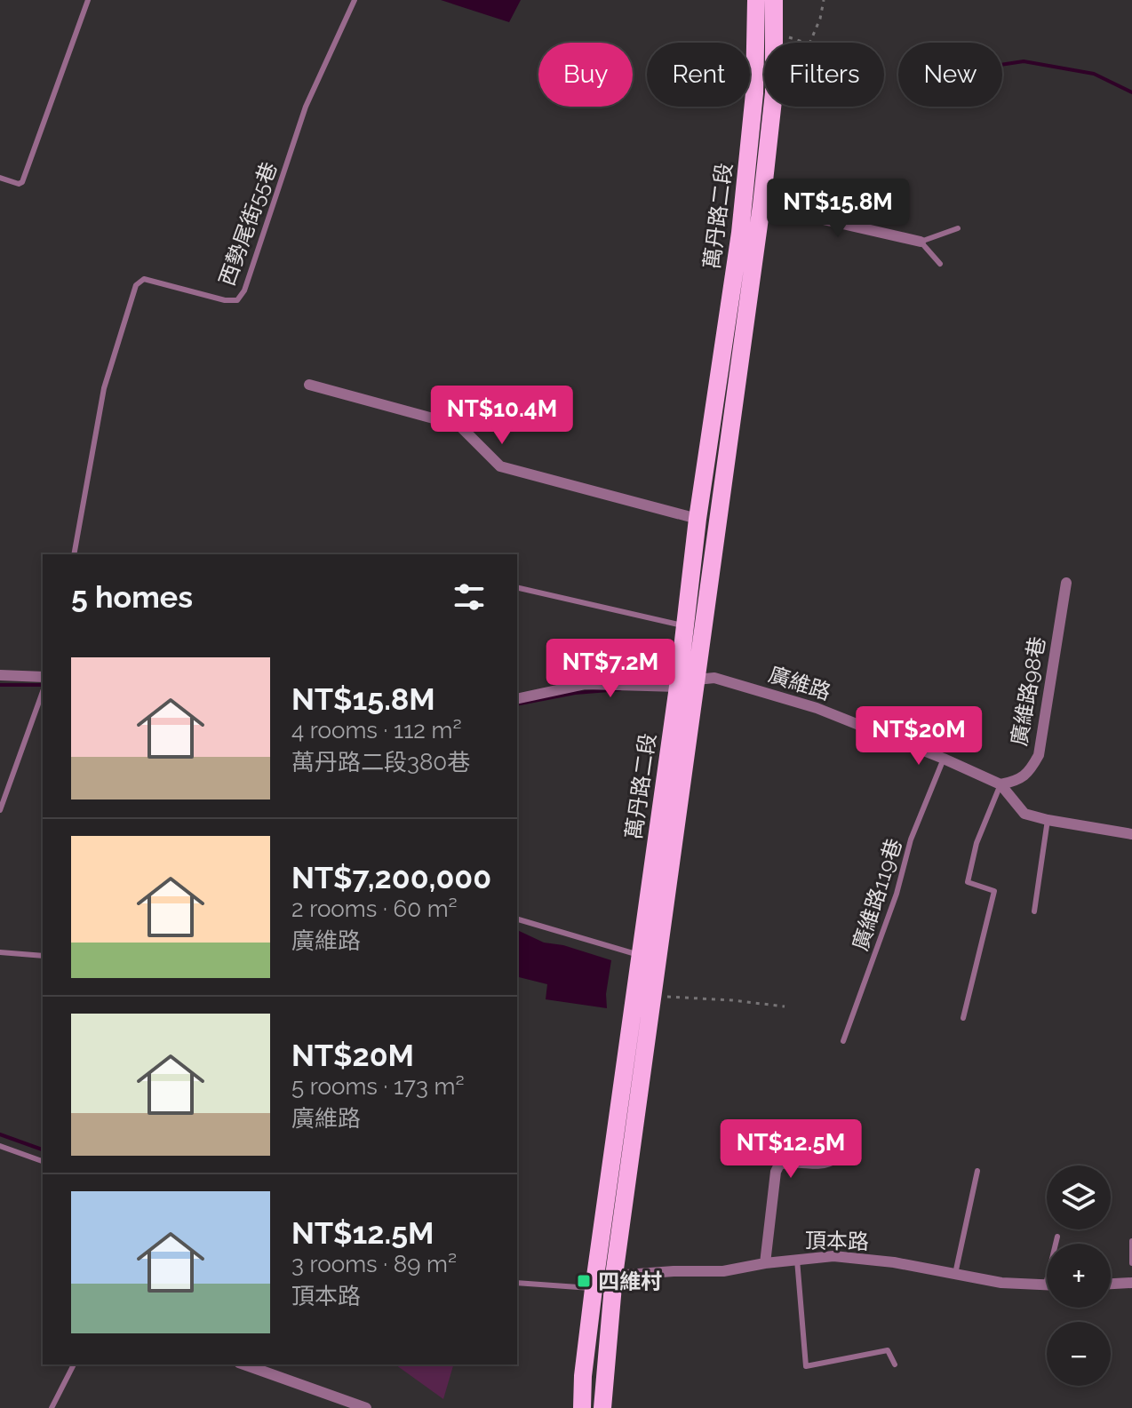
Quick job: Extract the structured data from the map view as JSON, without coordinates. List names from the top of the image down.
{
  "streets": {
    "main road": ["萬丹路二段"],
    "street": ["廣維路", "廣維路98巷", "頂本路"],
    "lane": ["西勢尾街55巷", "廣維路119巷"]
  },
  "crossings": [
    ["萬丹路二段", "廣維路"],
    ["萬丹路二段", "頂本路"],
    ["廣維路", "廣維路98巷"],
    ["廣維路", "廣維路119巷"]
  ],
  "places": {
    "transit": ["四維村"]
  },
  "page": {
    "chip": [
      "Buy",
      "Rent",
      "Filters",
      "New"
    ],
    "price": [
      "NT$15.8M",
      "NT$10.4M",
      "NT$7.2M",
      "NT$20M",
      "NT$12.5M"
    ],
    "heading": "5 homes",
    "list": [
      {
        "name": "NT$15.8M",
        "note": "4 rooms · 112 m² · 萬丹路二段380巷"
      },
      {
        "name": "NT$7,200,000",
        "note": "2 rooms · 60 m² · 廣維路"
      },
      {
        "name": "NT$20M",
        "note": "5 rooms · 173 m² · 廣維路"
      },
      {
        "name": "NT$12.5M",
        "note": "3 rooms · 89 m² · 頂本路"
      }
    ],
    "map_buttons": ["+", "−"]
  }
}
